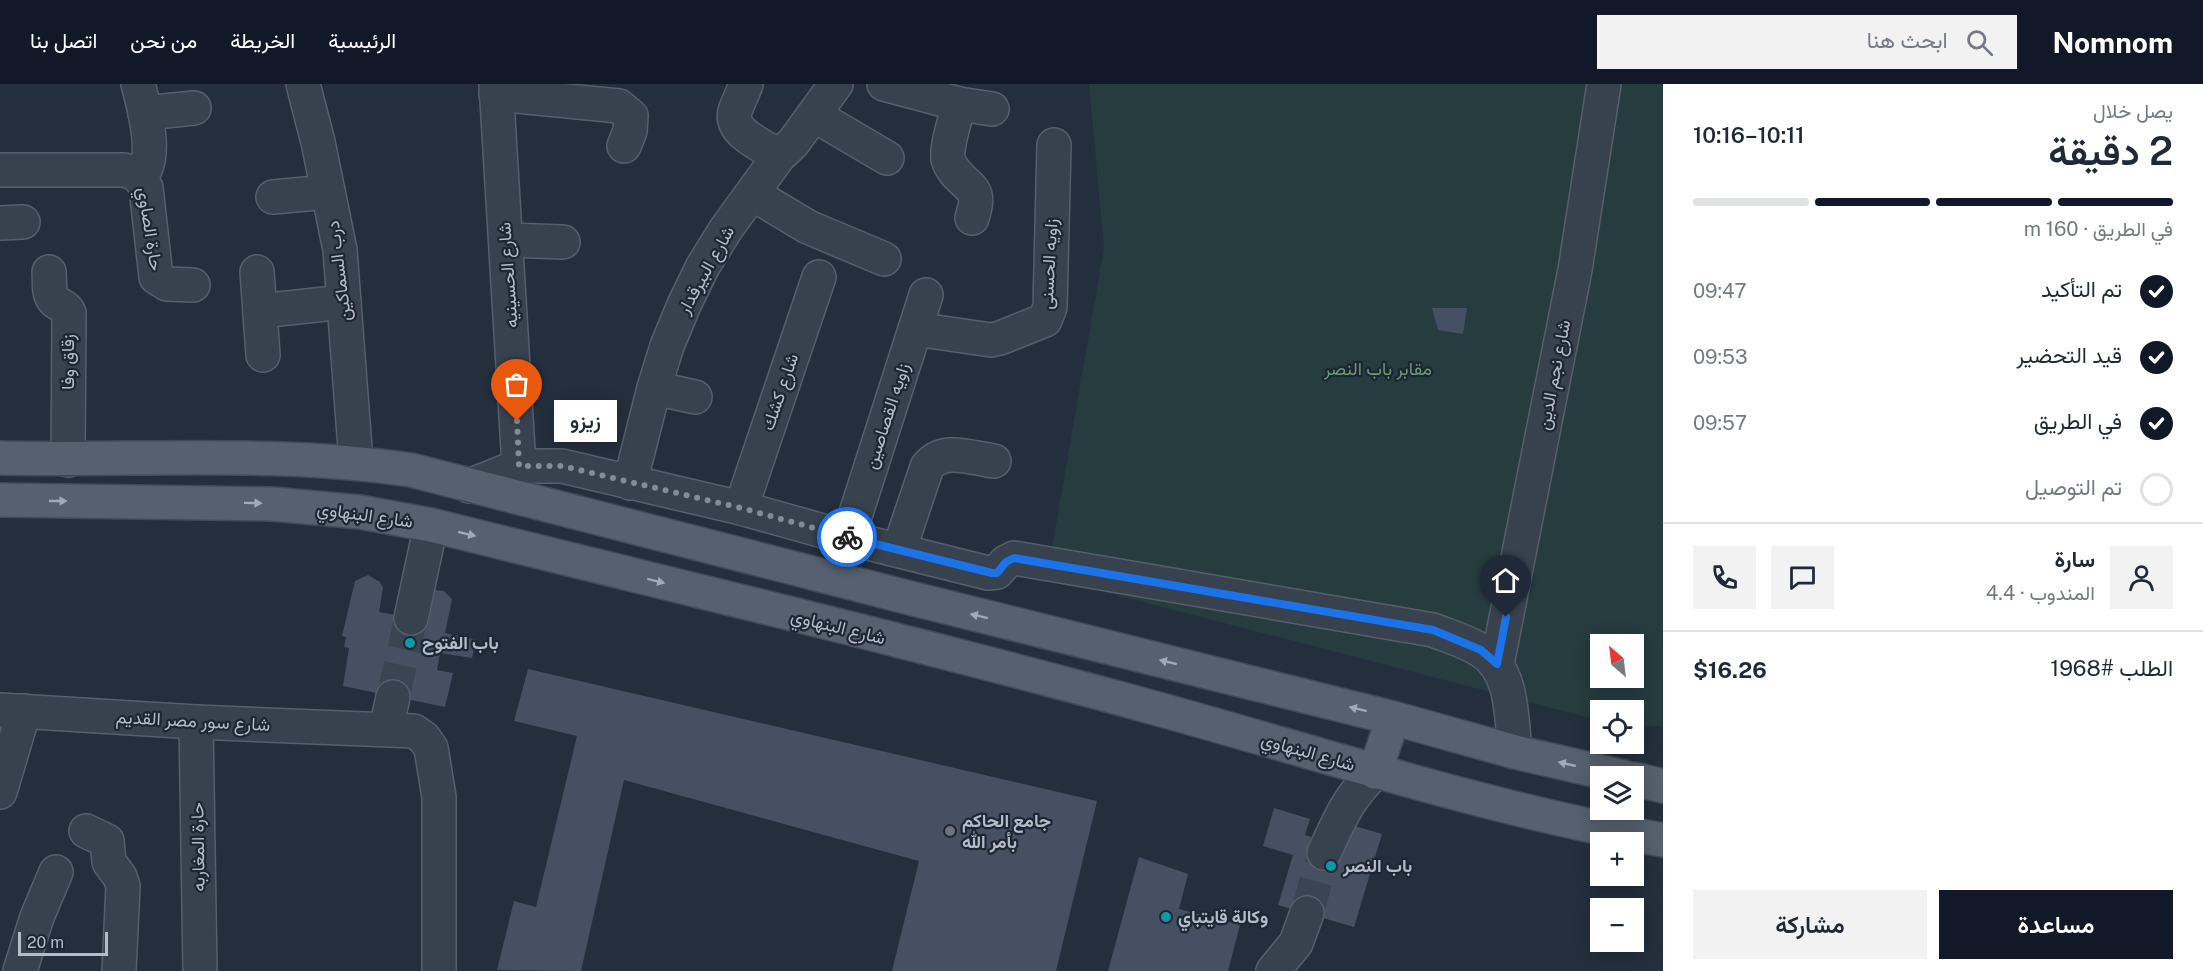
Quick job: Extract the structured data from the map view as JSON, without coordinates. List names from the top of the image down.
{
  "streets": {
    "main road": ["شارع البنهاوي"],
    "street": [
      "حارة الصاوي",
      "زاويه الحسنى",
      "شارع البيرقدار",
      "درب السماكين",
      "شارع الحسينيه",
      "زقاق وفا",
      "شارع نجم الدين",
      "شارع كشك",
      "زاويه القصاصين",
      "شارع سور مصر القديم",
      "حارة المغاربه"
    ]
  },
  "crossings": [
    ["زاويه الحسنى", "زاويه القصاصين"],
    ["شارع سور مصر القديم", "حارة المغاربه"]
  ],
  "parks": ["مقابر باب النصر"],
  "places": [
    "زيزو",
    "باب الفتوح",
    "جامع الحاكم بأمر الله",
    "باب النصر",
    "وكالة قايتباي"
  ],
  "scale_bar": "20 m",
  "north": "top left",
  "page": {
    "header": "Nomnom",
    "search": "ابحث هنا",
    "nav": [
      "الرئيسية",
      "الخريطة",
      "من نحن",
      "اتصل بنا"
    ],
    "heading": ["2 دقيقة", "يصل خلال", "10:11–10:16"],
    "panel": [
      "سارة",
      "المندوب · 4.4",
      "الطلب #1968",
      "$16.26"
    ],
    "bar": "في الطريق · 160 m",
    "list": [
      ["تم التأكيد", "09:47"],
      ["قيد التحضير", "09:53"],
      ["في الطريق", "09:57"],
      "تم التوصيل"
    ],
    "bubble": "زيزو",
    "map_buttons": ["+", "−"],
    "buttons": ["مساعدة", "مشاركة"],
    "scale": "20 m"
  }
}
